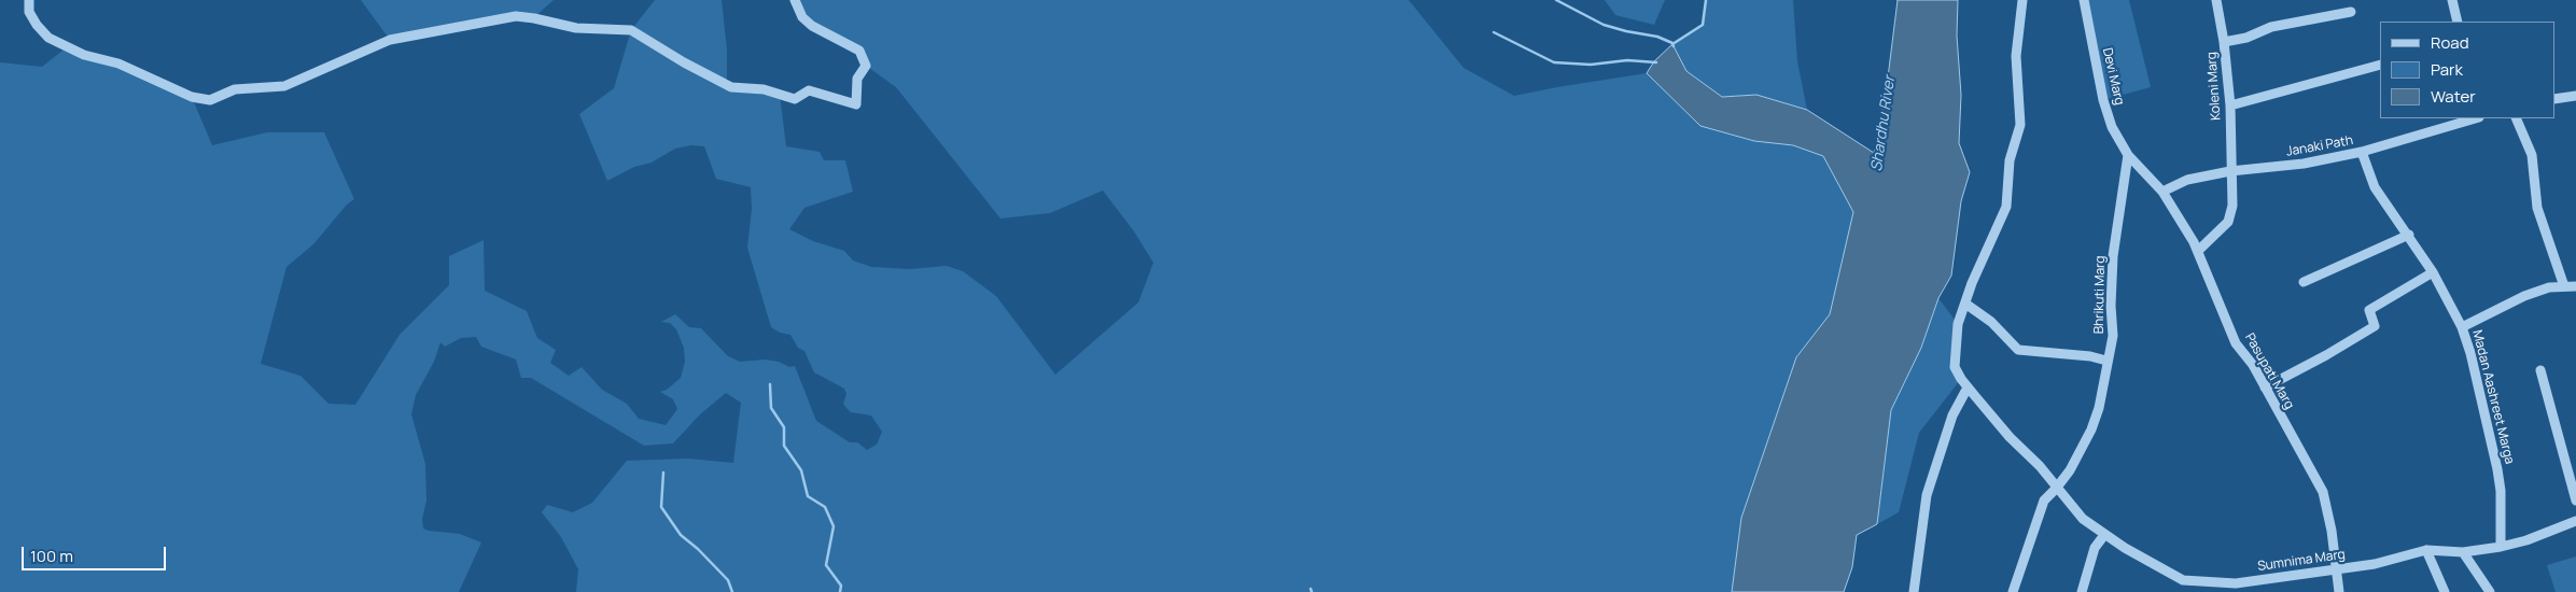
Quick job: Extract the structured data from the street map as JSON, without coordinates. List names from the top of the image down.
{
  "streets": {
    "street": [
      "Devi Marg",
      "Koleni Marg",
      "Janaki Path",
      "Bhrikuti Marg",
      "Pasupati Marg",
      "Madan Aashreet Marga",
      "Sumnima Marg"
    ]
  },
  "crossings": [
    ["Devi Marg", "Janaki Path"],
    ["Devi Marg", "Bhrikuti Marg"],
    ["Devi Marg", "Pasupati Marg"],
    ["Koleni Marg", "Janaki Path"],
    ["Koleni Marg", "Pasupati Marg"],
    ["Janaki Path", "Pasupati Marg"],
    ["Janaki Path", "Madan Aashreet Marga"],
    ["Bhrikuti Marg", "Sumnima Marg"],
    ["Pasupati Marg", "Sumnima Marg"],
    ["Madan Aashreet Marga", "Sumnima Marg"]
  ],
  "water": ["Shardhu River"],
  "legend": ["Road", "Park", "Water"],
  "scale_bar": "100 m"
}
